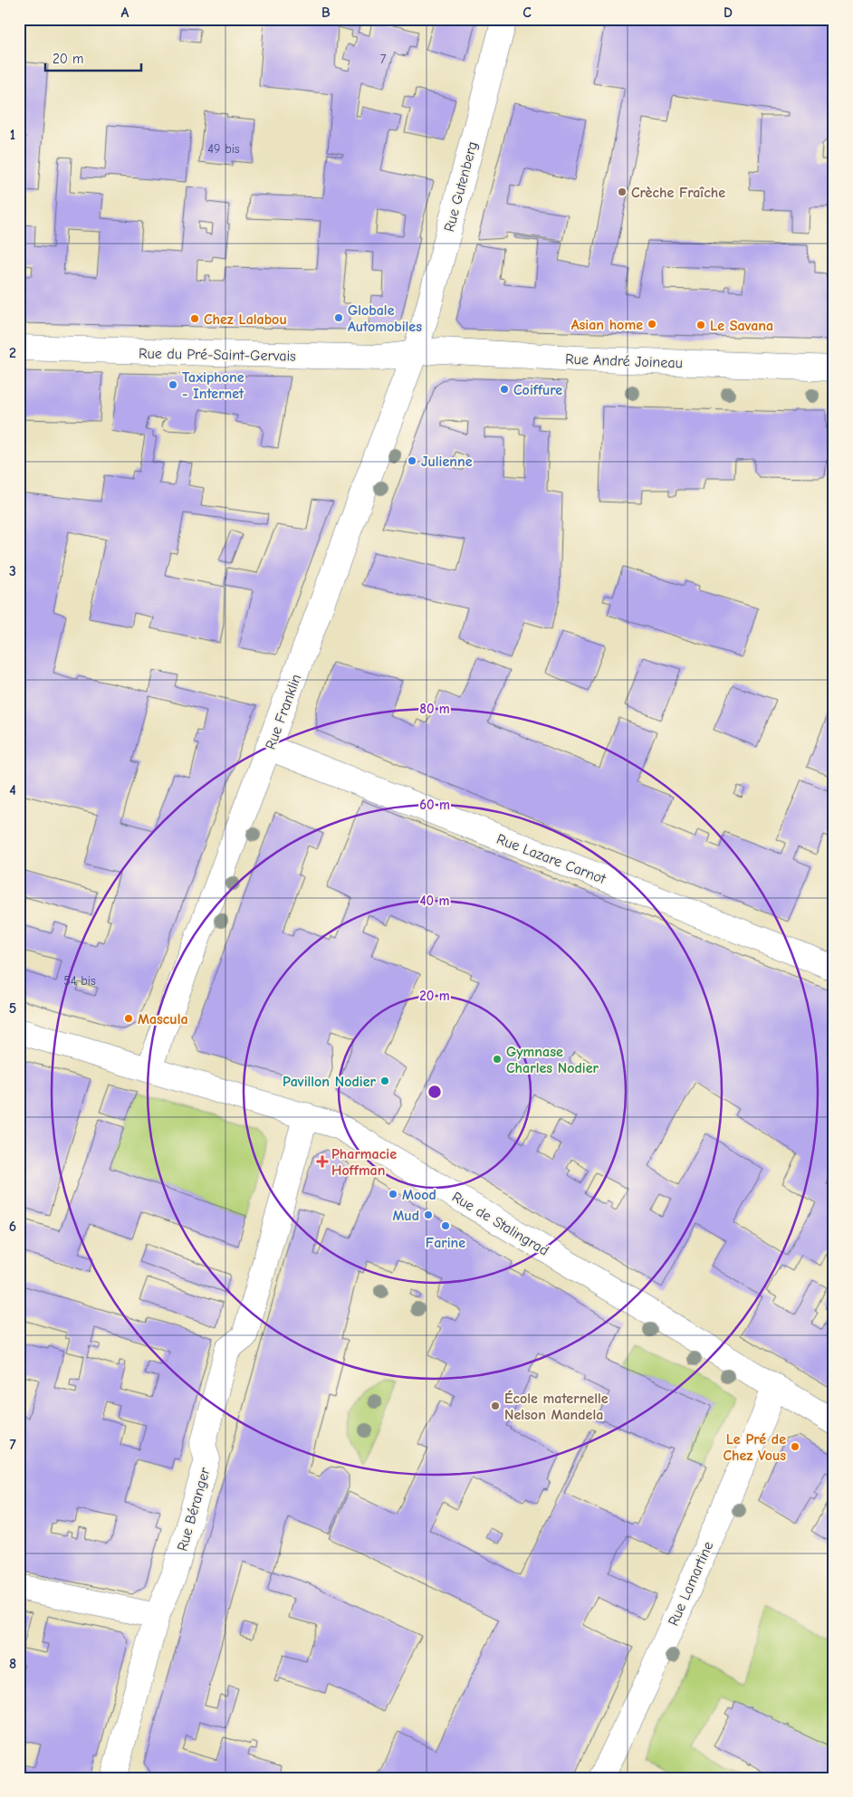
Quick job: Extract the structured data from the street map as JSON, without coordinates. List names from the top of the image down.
{
  "streets": {
    "street": [
      "Rue Gutenberg",
      "Rue du Pré-Saint-Gervais",
      "Rue André Joineau",
      "Rue Franklin",
      "Rue Lazare Carnot",
      "Rue de Stalingrad",
      "Rue Béranger",
      "Rue Lamartine"
    ]
  },
  "crossings": [
    ["Rue Gutenberg", "Rue du Pré-Saint-Gervais"],
    ["Rue Gutenberg", "Rue André Joineau"],
    ["Rue Gutenberg", "Rue Franklin"],
    ["Rue du Pré-Saint-Gervais", "Rue André Joineau"],
    ["Rue du Pré-Saint-Gervais", "Rue Franklin"],
    ["Rue André Joineau", "Rue Franklin"],
    ["Rue Franklin", "Rue Lazare Carnot"],
    ["Rue Franklin", "Rue de Stalingrad"],
    ["Rue de Stalingrad", "Rue Béranger"],
    ["Rue de Stalingrad", "Rue Lamartine"]
  ],
  "places": {
    "other": [
      "Crèche Fraîche",
      "Globale Automobiles",
      "Chez Lalabou",
      "Asian home",
      "Le Savana",
      "Taxiphone - Internet",
      "Coiffure",
      "Julienne",
      "Mascula",
      "Gymnase Charles Nodier",
      "Pavillon Nodier",
      "Mood",
      "Mud",
      "Farine",
      "École maternelle Nelson Mandela",
      "Le Pré de Chez Vous"
    ],
    "health": ["Pharmacie Hoffman"]
  },
  "house_numbers": ["7", "49 bis", "54 bis"],
  "scale_bar": "20 m",
  "grid": {
    "columns": [
      "A",
      "B",
      "C",
      "D"
    ],
    "rows": [
      "1",
      "2",
      "3",
      "4",
      "5",
      "6",
      "7",
      "8"
    ]
  },
  "rings": [
    "80 m",
    "60 m",
    "40 m",
    "20 m"
  ]
}
